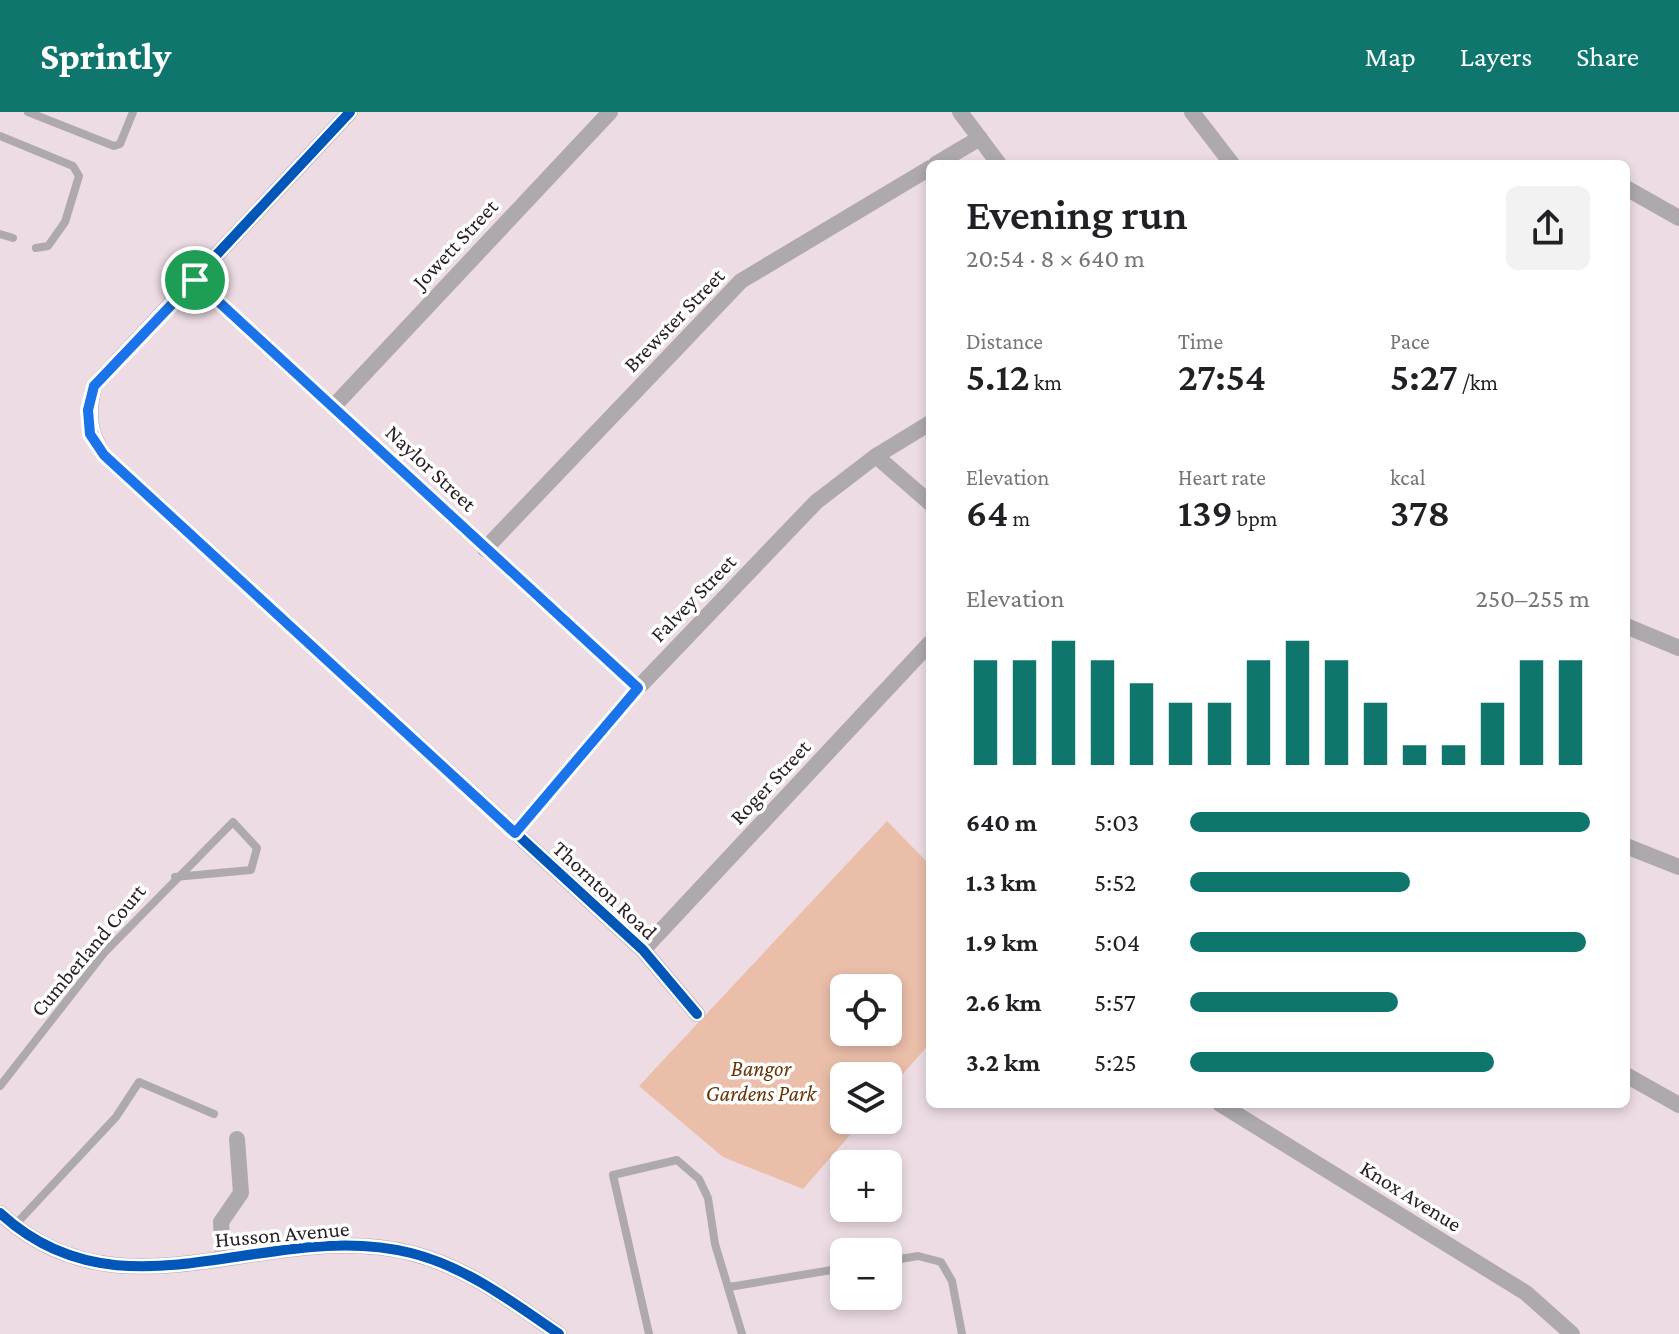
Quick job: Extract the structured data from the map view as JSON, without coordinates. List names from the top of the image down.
{
  "streets": {
    "street": [
      "Jowett Street",
      "Brewster Street",
      "Naylor Street",
      "Falvey Street",
      "Roger Street",
      "Thornton Road",
      "Knox Avenue",
      "Husson Avenue"
    ],
    "lane": ["Cumberland Court"]
  },
  "crossings": [
    ["Jowett Street", "Naylor Street"],
    ["Brewster Street", "Naylor Street"],
    ["Naylor Street", "Falvey Street"],
    ["Naylor Street", "Thornton Road"],
    ["Falvey Street", "Thornton Road"],
    ["Roger Street", "Thornton Road"]
  ],
  "parks": ["Bangor Gardens Park"],
  "page": {
    "header": "Sprintly",
    "nav": ["Map", "Layers", "Share"],
    "heading": ["Evening run", "20:54 · 8 × 640 m"],
    "stats": [
      ["Distance", "5.12 km"],
      ["Time", "27:54"],
      ["Pace", "5:27 /km"],
      ["Elevation", "64 m"],
      ["Heart rate", "139 bpm"],
      ["kcal", "378"]
    ],
    "chart": ["Elevation", "250–255 m"],
    "list": [
      {
        "name": "640 m",
        "note": "5:03"
      },
      {
        "name": "1.3 km",
        "note": "5:52"
      },
      {
        "name": "1.9 km",
        "note": "5:04"
      },
      {
        "name": "2.6 km",
        "note": "5:57"
      },
      {
        "name": "3.2 km",
        "note": "5:25"
      }
    ],
    "map_buttons": ["+", "−"]
  }
}
